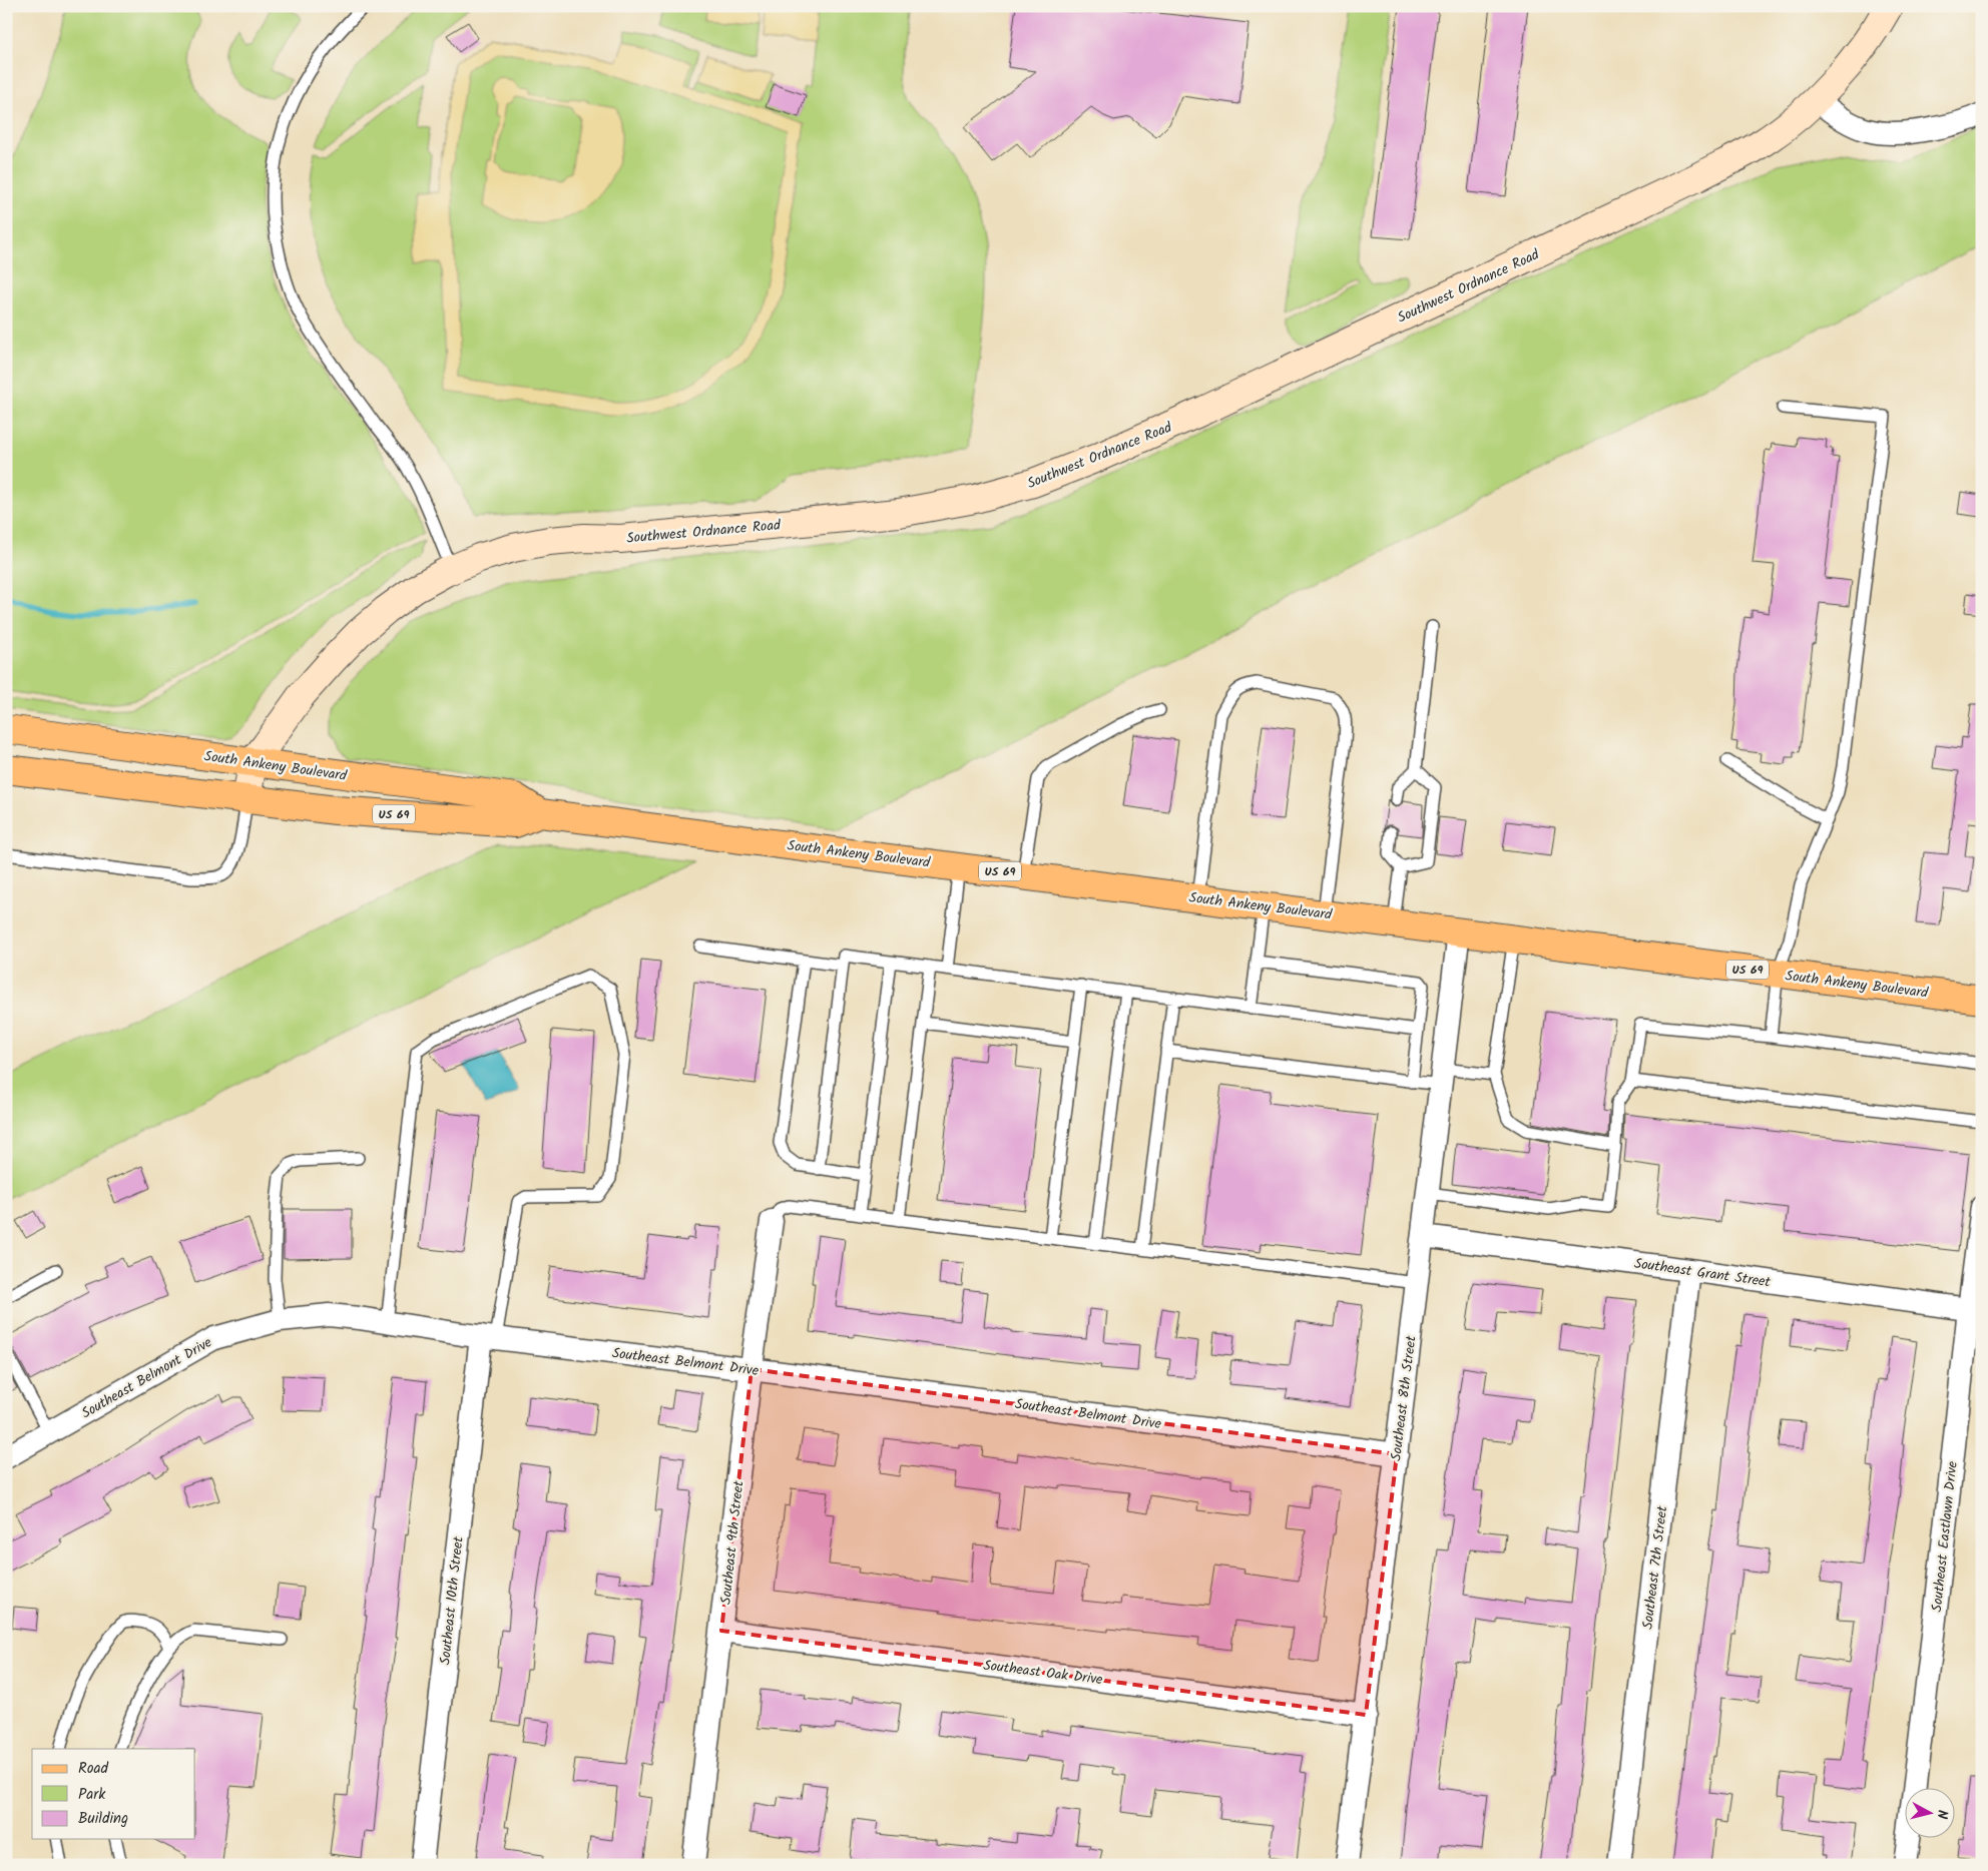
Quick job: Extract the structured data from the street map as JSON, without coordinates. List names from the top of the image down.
{
  "streets": {
    "main road": ["South Ankeny Boulevard", "US 69"],
    "street": [
      "Southwest Ordnance Road",
      "Southeast Grant Street",
      "Southeast Belmont Drive",
      "Southeast 8th Street",
      "Southeast Eastlawn Drive",
      "Southeast 9th Street",
      "Southeast 7th Street",
      "Southeast 10th Street",
      "Southeast Oak Drive"
    ]
  },
  "crossings": [
    ["Southwest Ordnance Road", "South Ankeny Boulevard"],
    ["South Ankeny Boulevard", "Southeast 8th Street"],
    ["Southeast Grant Street", "Southeast 8th Street"],
    ["Southeast Grant Street", "Southeast Eastlawn Drive"],
    ["Southeast Grant Street", "Southeast 7th Street"],
    ["Southeast Belmont Drive", "Southeast 8th Street"],
    ["Southeast Belmont Drive", "Southeast 9th Street"],
    ["Southeast Belmont Drive", "Southeast 10th Street"],
    ["Southeast 8th Street", "Southeast Oak Drive"],
    ["Southeast 9th Street", "Southeast Oak Drive"]
  ],
  "legend": ["Road", "Park", "Building"],
  "north": "right"
}
